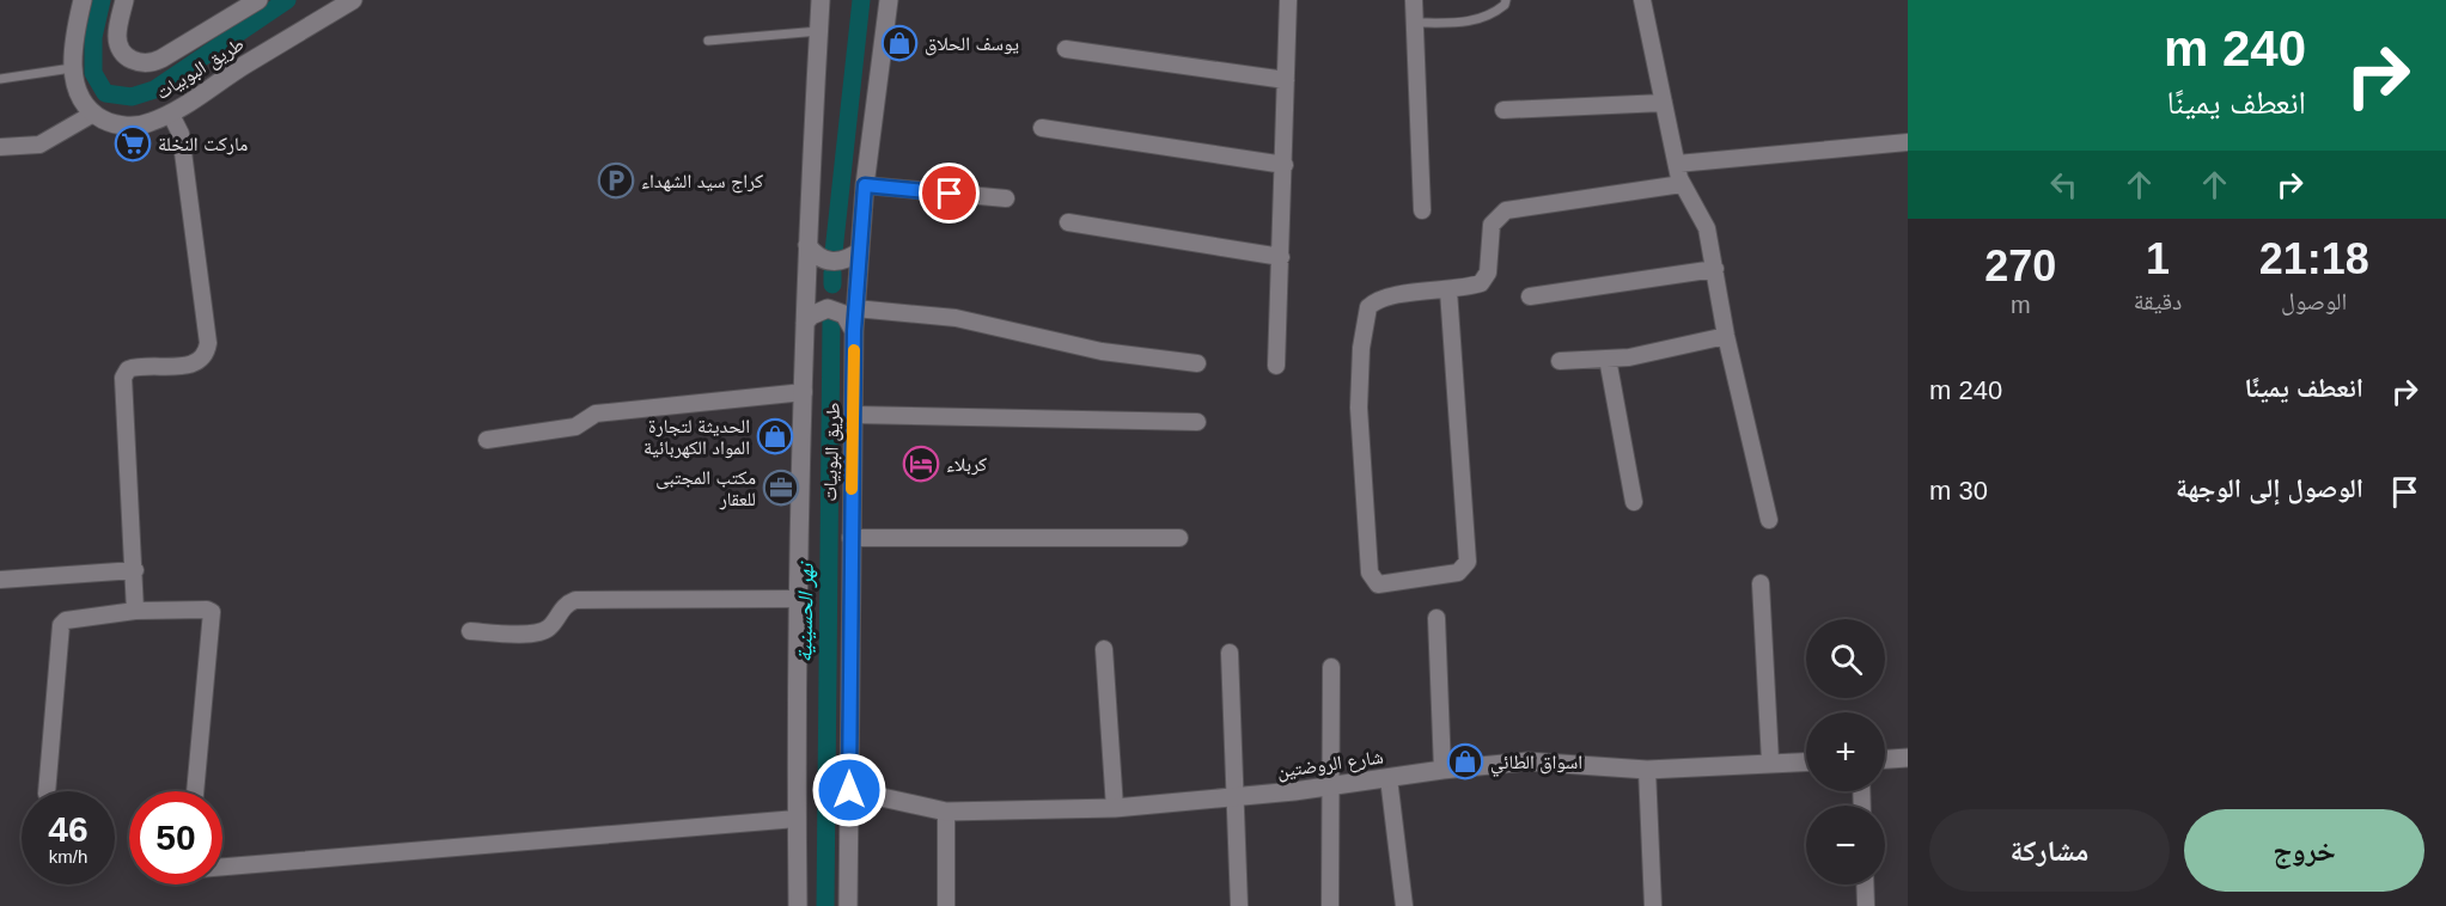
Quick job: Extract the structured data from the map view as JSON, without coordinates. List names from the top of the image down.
{
  "streets": {
    "main road": ["طريق البوبيات", "شارع الروضتين"]
  },
  "crossings": [
    ["طريق البوبيات", "شارع الروضتين"]
  ],
  "water": ["نهر الحسينية"],
  "places": {
    "shop": ["يوسف الحلاق", "الحديثة لتجارة المواد الكهربائية", "اسواق الطائي"],
    "supermarket": ["ماركت النخلة"],
    "parking": ["كراج سيد الشهداء"],
    "hotel": ["كربلاء"],
    "office": ["مكتب المجتبى للعقار"]
  },
  "page": {
    "turn": ["240 m", "انعطف يمينًا"],
    "eta": [
      "21:18",
      "الوصول",
      "1",
      "دقيقة",
      "270",
      "m"
    ],
    "list": [
      {
        "name": "انعطف يمينًا",
        "value": "240 m"
      },
      {
        "name": "الوصول إلى الوجهة",
        "value": "30 m"
      }
    ],
    "map_buttons": ["+", "−"],
    "speed": "46 km/h",
    "limit": "50",
    "buttons": ["خروج", "مشاركة"]
  }
}
